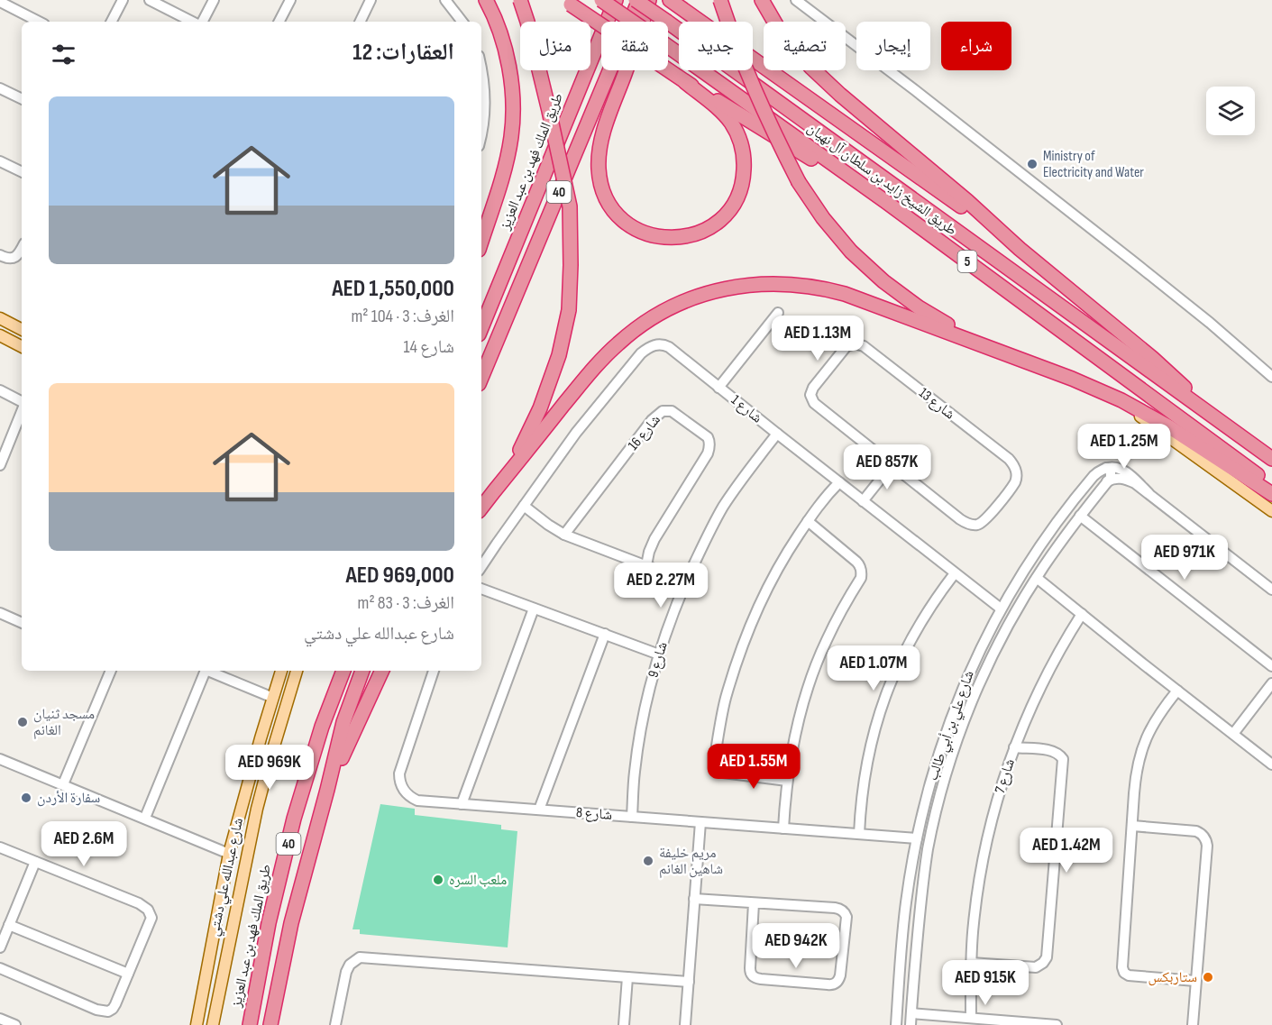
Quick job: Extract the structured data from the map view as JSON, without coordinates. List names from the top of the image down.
{
  "streets": {
    "highway": [
      "طريق الملك فهد بن عبد العزيز",
      "طريق الشيخ زايد بن سلطان آل نهيان",
      "40",
      "5"
    ],
    "main road": ["شارع عبدالله علي دشتي"],
    "street": [
      "شارع 13",
      "شارع 1",
      "شارع 16",
      "شارع 9",
      "شارع علي بن أبي طالب",
      "شارع 7",
      "شارع 8"
    ]
  },
  "crossings": [
    ["شارع 1", "شارع 9"],
    ["شارع 1", "شارع علي بن أبي طالب"],
    ["شارع 9", "شارع 8"],
    ["شارع علي بن أبي طالب", "شارع 8"]
  ],
  "places": [
    "Ministry of Electricity and Water",
    "مسجد ثنيان الغانم",
    "سفارة الأردن",
    "مريم خليفة شاهين الغانم",
    "ملعب السره",
    "ستاربكس"
  ],
  "page": {
    "chip": [
      "شراء",
      "إيجار",
      "تصفية",
      "جديد",
      "شقة",
      "منزل"
    ],
    "heading": "العقارات: 12",
    "list": [
      {
        "name": "AED 1,550,000",
        "note": "الغرف: 3 · 104 m² · شارع 14"
      },
      {
        "name": "AED 969,000",
        "note": "الغرف: 3 · 83 m² · شارع عبدالله علي دشتي"
      }
    ],
    "price": [
      "AED 1.13M",
      "AED 1.25M",
      "AED 857K",
      "AED 971K",
      "AED 2.27M",
      "AED 1.07M",
      "AED 1.55M",
      "AED 969K",
      "AED 2.6M",
      "AED 1.42M",
      "AED 942K",
      "AED 915K"
    ]
  }
}
